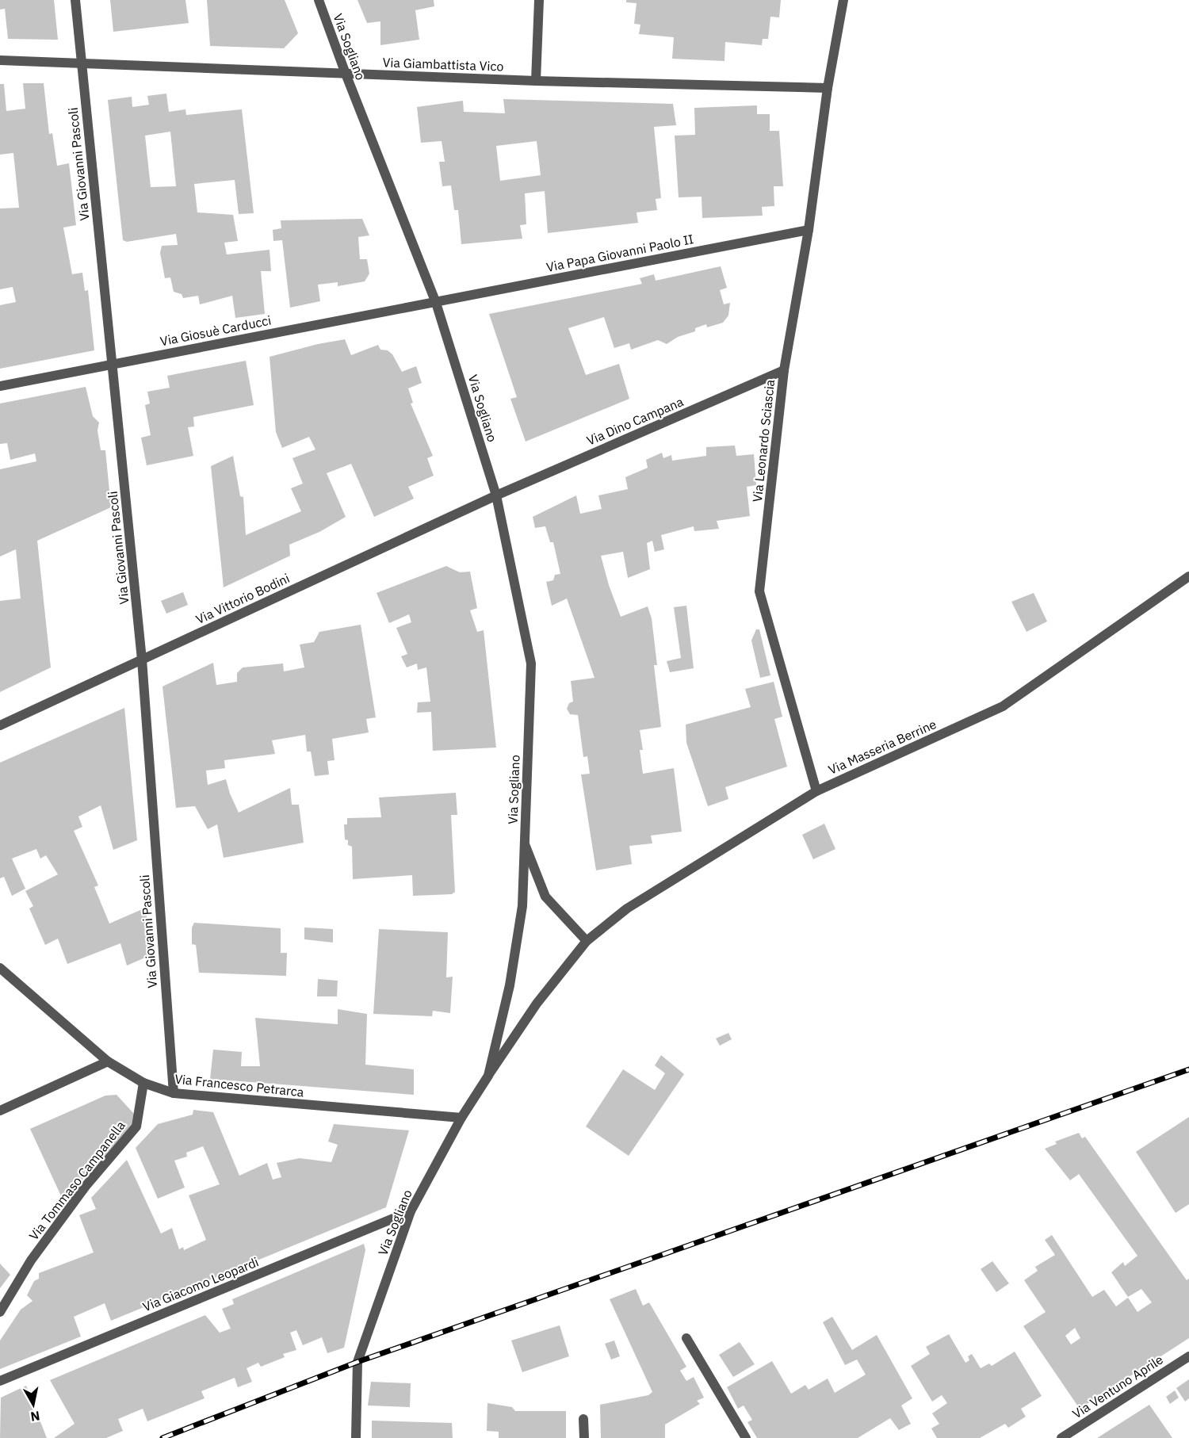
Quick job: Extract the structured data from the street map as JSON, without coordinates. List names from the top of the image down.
{
  "streets": {
    "street": [
      "Via Sogliano",
      "Via Giambattista Vico",
      "Via Giovanni Pascoli",
      "Via Papa Giovanni Paolo II",
      "Via Giosuè Carducci",
      "Via Dino Campana",
      "Via Leonardo Sciascia",
      "Via Vittorio Bodini",
      "Via Masseria Berrine",
      "Via Francesco Petrarca",
      "Via Tommaso Campanella",
      "Via Giacomo Leopardi",
      "Via Ventuno Aprile"
    ]
  },
  "crossings": [
    ["Via Sogliano", "Via Giambattista Vico"],
    ["Via Sogliano", "Via Papa Giovanni Paolo II"],
    ["Via Sogliano", "Via Giosuè Carducci"],
    ["Via Sogliano", "Via Dino Campana"],
    ["Via Sogliano", "Via Vittorio Bodini"],
    ["Via Sogliano", "Via Masseria Berrine"],
    ["Via Sogliano", "Via Francesco Petrarca"],
    ["Via Sogliano", "Via Giacomo Leopardi"],
    ["Via Giambattista Vico", "Via Giovanni Pascoli"],
    ["Via Giambattista Vico", "Via Leonardo Sciascia"],
    ["Via Giovanni Pascoli", "Via Giosuè Carducci"],
    ["Via Giovanni Pascoli", "Via Vittorio Bodini"],
    ["Via Giovanni Pascoli", "Via Francesco Petrarca"],
    ["Via Papa Giovanni Paolo II", "Via Giosuè Carducci"],
    ["Via Papa Giovanni Paolo II", "Via Leonardo Sciascia"],
    ["Via Dino Campana", "Via Leonardo Sciascia"],
    ["Via Dino Campana", "Via Vittorio Bodini"],
    ["Via Leonardo Sciascia", "Via Masseria Berrine"],
    ["Via Francesco Petrarca", "Via Tommaso Campanella"]
  ],
  "north": "bottom"
}
